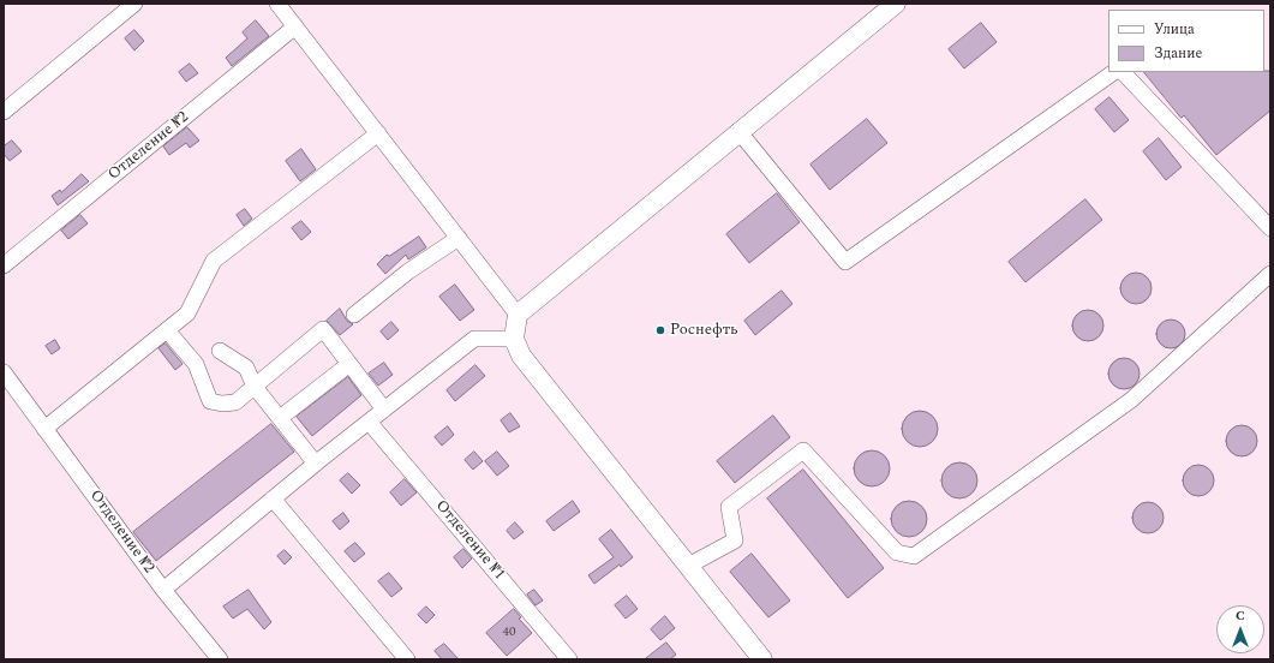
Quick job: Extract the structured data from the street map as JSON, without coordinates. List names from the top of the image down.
{
  "streets": {
    "street": ["Отделение №2", "Отделение №1"]
  },
  "places": ["Роснефть"],
  "house_numbers": ["40"],
  "legend": ["Улица", "Здание"],
  "north": "top"
}
